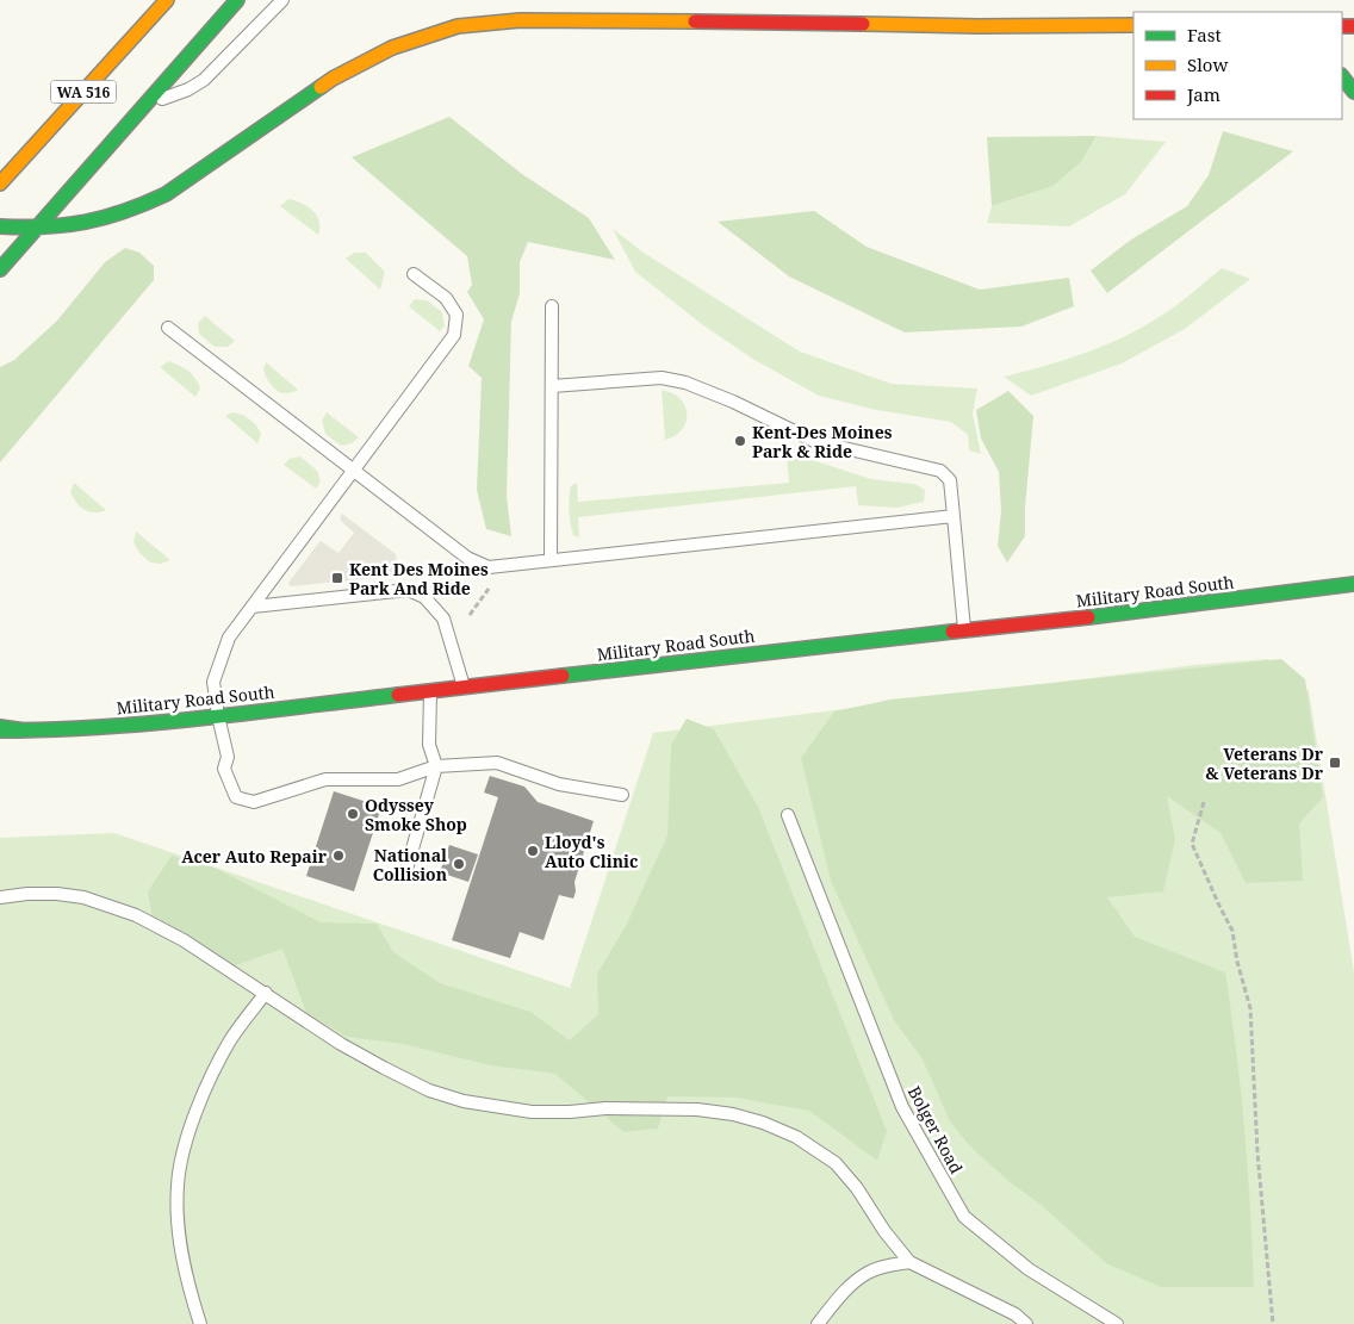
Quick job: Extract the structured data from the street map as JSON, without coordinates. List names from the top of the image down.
{
  "streets": {
    "main road": ["WA 516", "Military Road South"],
    "lane": ["Bolger Road"]
  },
  "places": {
    "other": [
      "Kent-Des Moines Park & Ride",
      "Odyssey Smoke Shop",
      "Lloyd's Auto Clinic",
      "Acer Auto Repair",
      "National Collision"
    ],
    "transit": ["Kent Des Moines Park And Ride", "Veterans Dr & Veterans Dr"]
  },
  "legend": ["Fast", "Slow", "Jam"]
}
